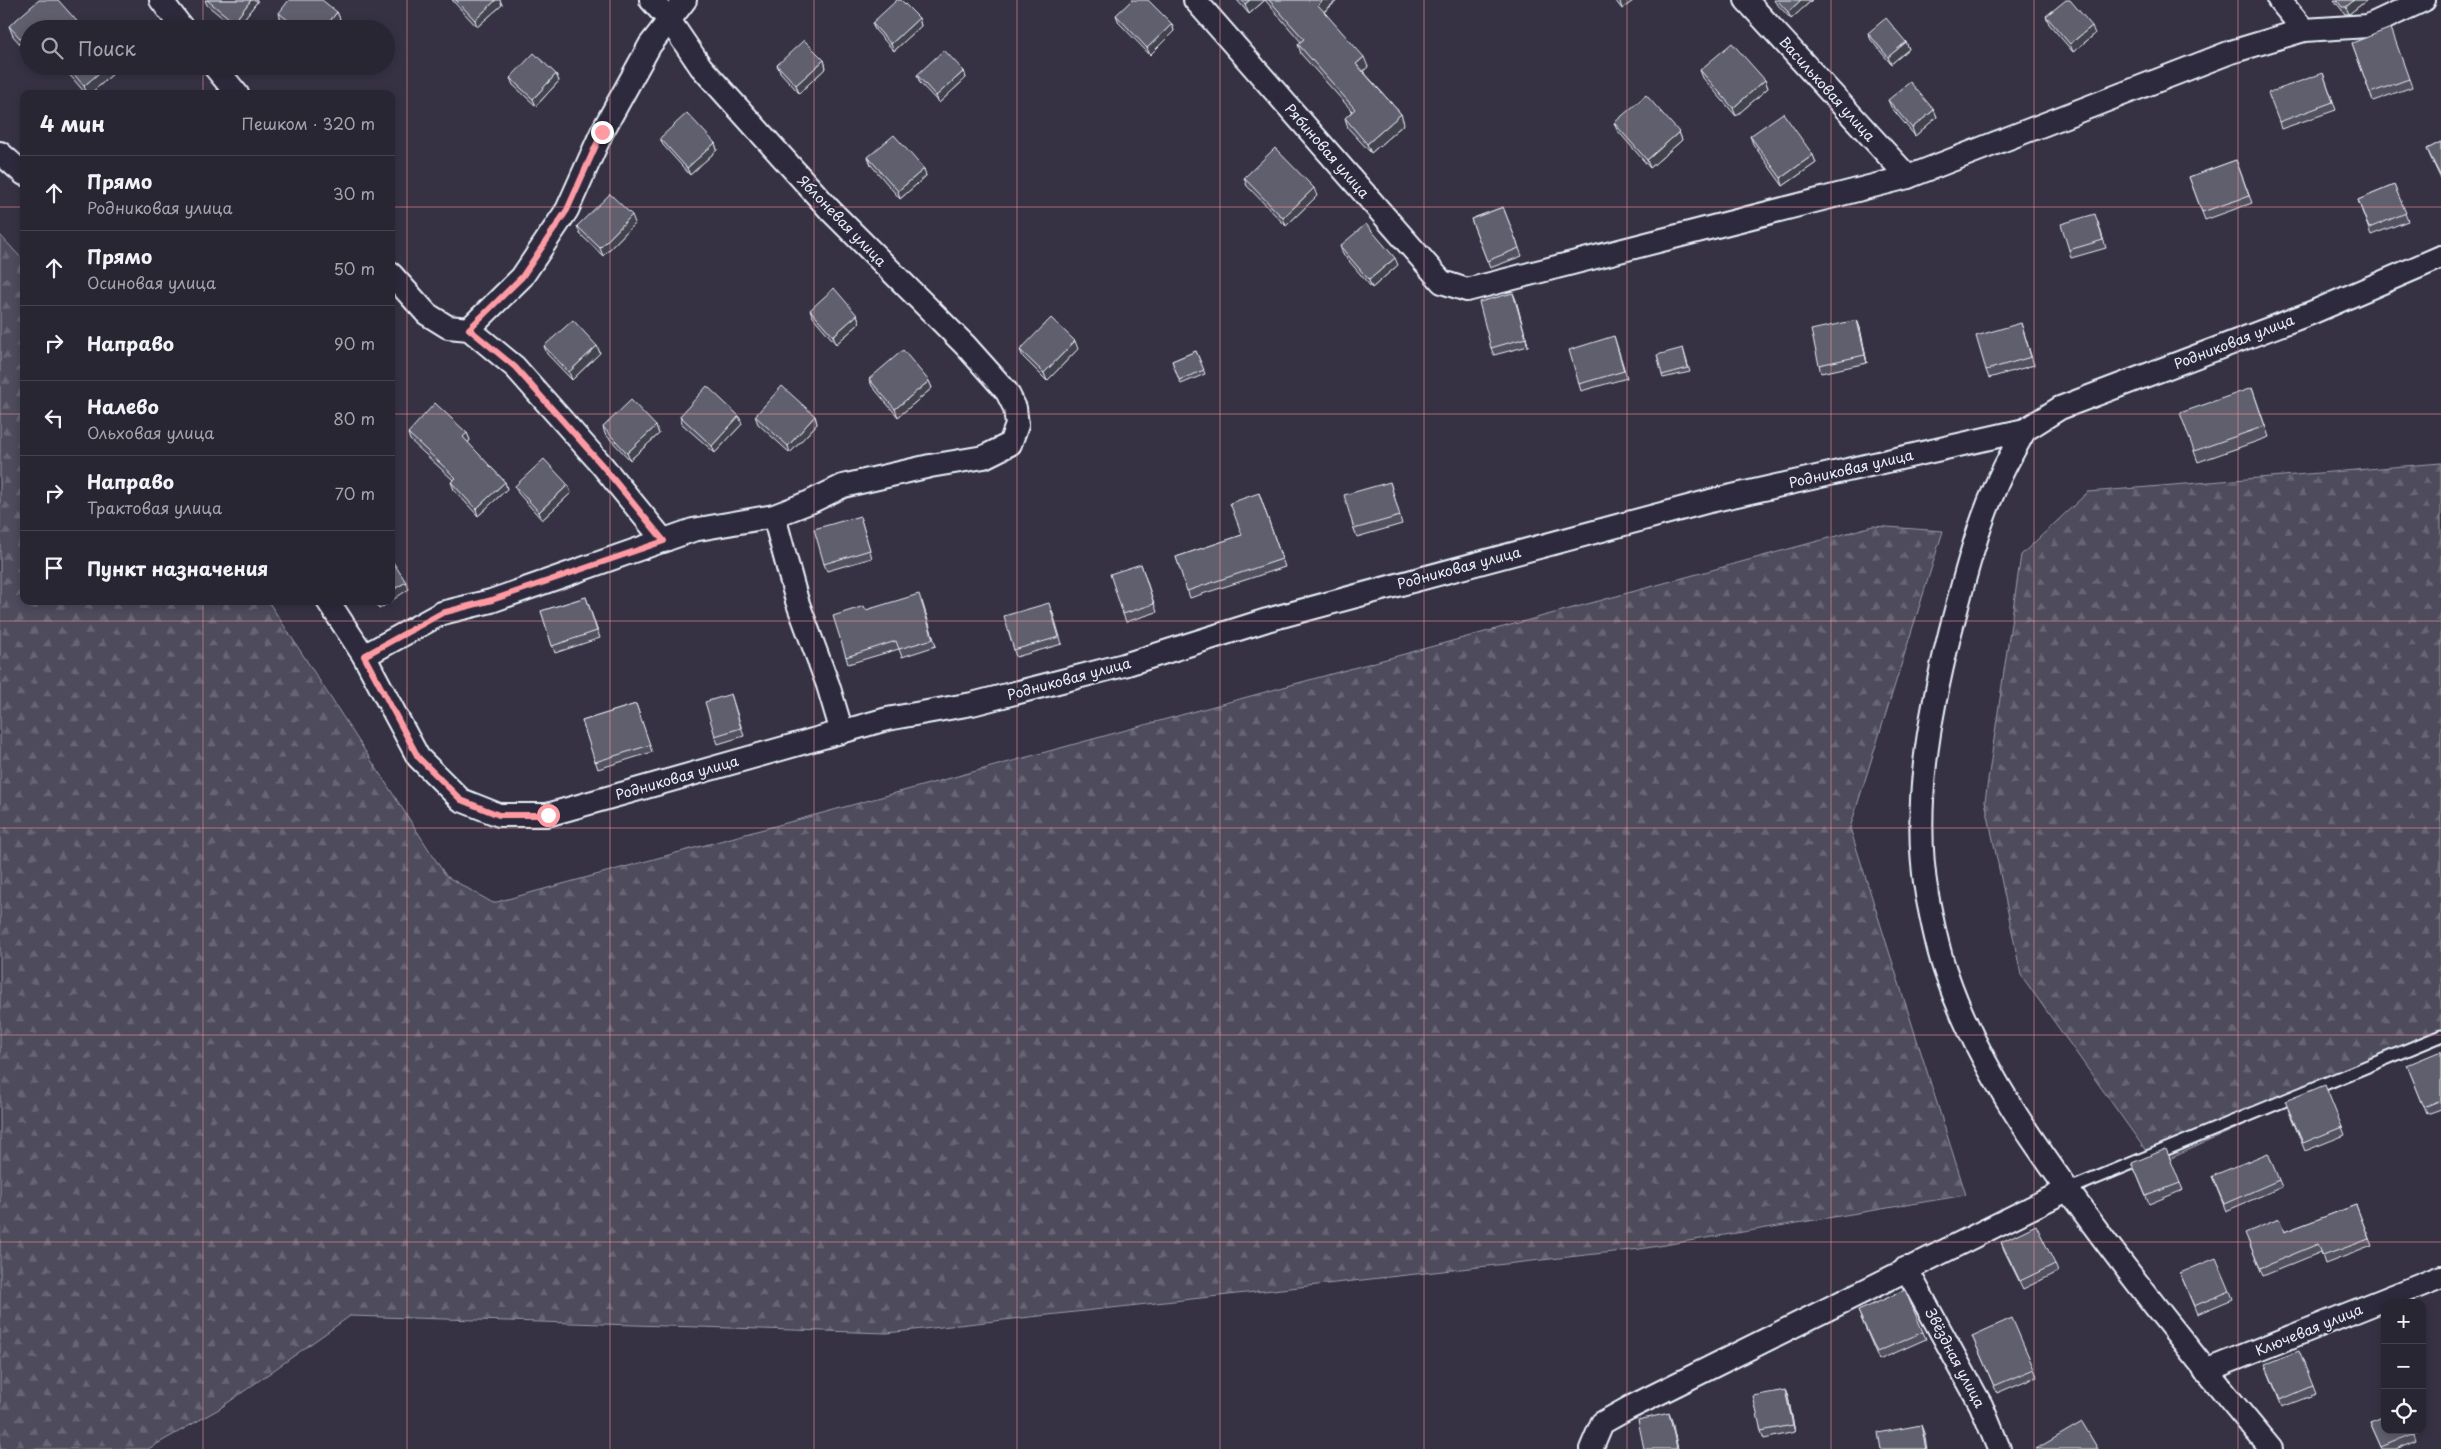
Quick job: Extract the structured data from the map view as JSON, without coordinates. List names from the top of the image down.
{
  "streets": {
    "street": [
      "Васильковая улица",
      "Рябиновая улица",
      "Яблоневая улица",
      "Родниковая улица",
      "Ключевая улица",
      "Звёздная улица"
    ]
  },
  "crossings": [
    ["Васильковая улица", "Рябиновая улица"]
  ],
  "page": {
    "search": "Поиск",
    "heading": ["4 мин", "Пешком · 320 m"],
    "list": [
      ["Прямо", "Родниковая улица", "30 m"],
      ["Прямо", "Осиновая улица", "50 m"],
      ["Направо", "90 m"],
      ["Налево", "Ольховая улица", "80 m"],
      ["Направо", "Трактовая улица", "70 m"],
      "Пункт назначения"
    ],
    "map_buttons": ["+", "−"]
  }
}
